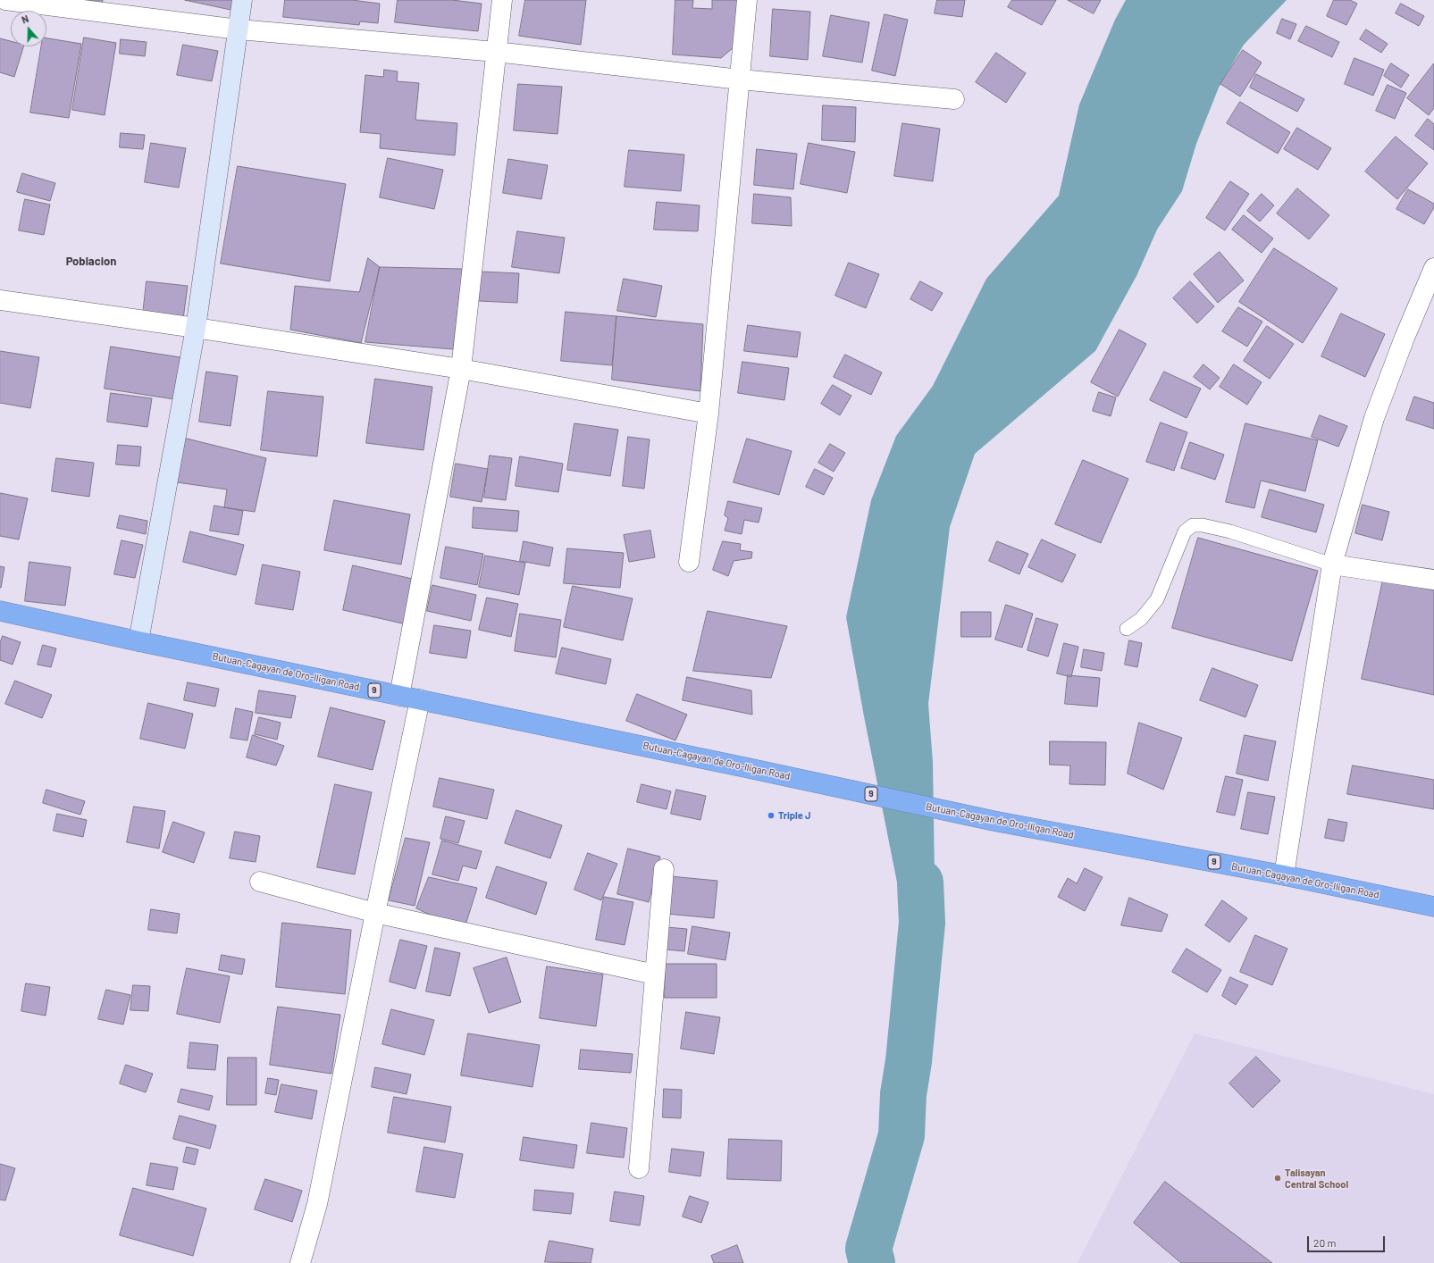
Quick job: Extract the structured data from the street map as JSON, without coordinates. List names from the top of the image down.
{
  "streets": {
    "highway": ["Butuan-Cagayan de Oro-Iligan Road", "9"]
  },
  "districts": ["Poblacion"],
  "places": ["Triple J", "Talisayan Central School"],
  "scale_bar": "20 m",
  "north": "top"
}
